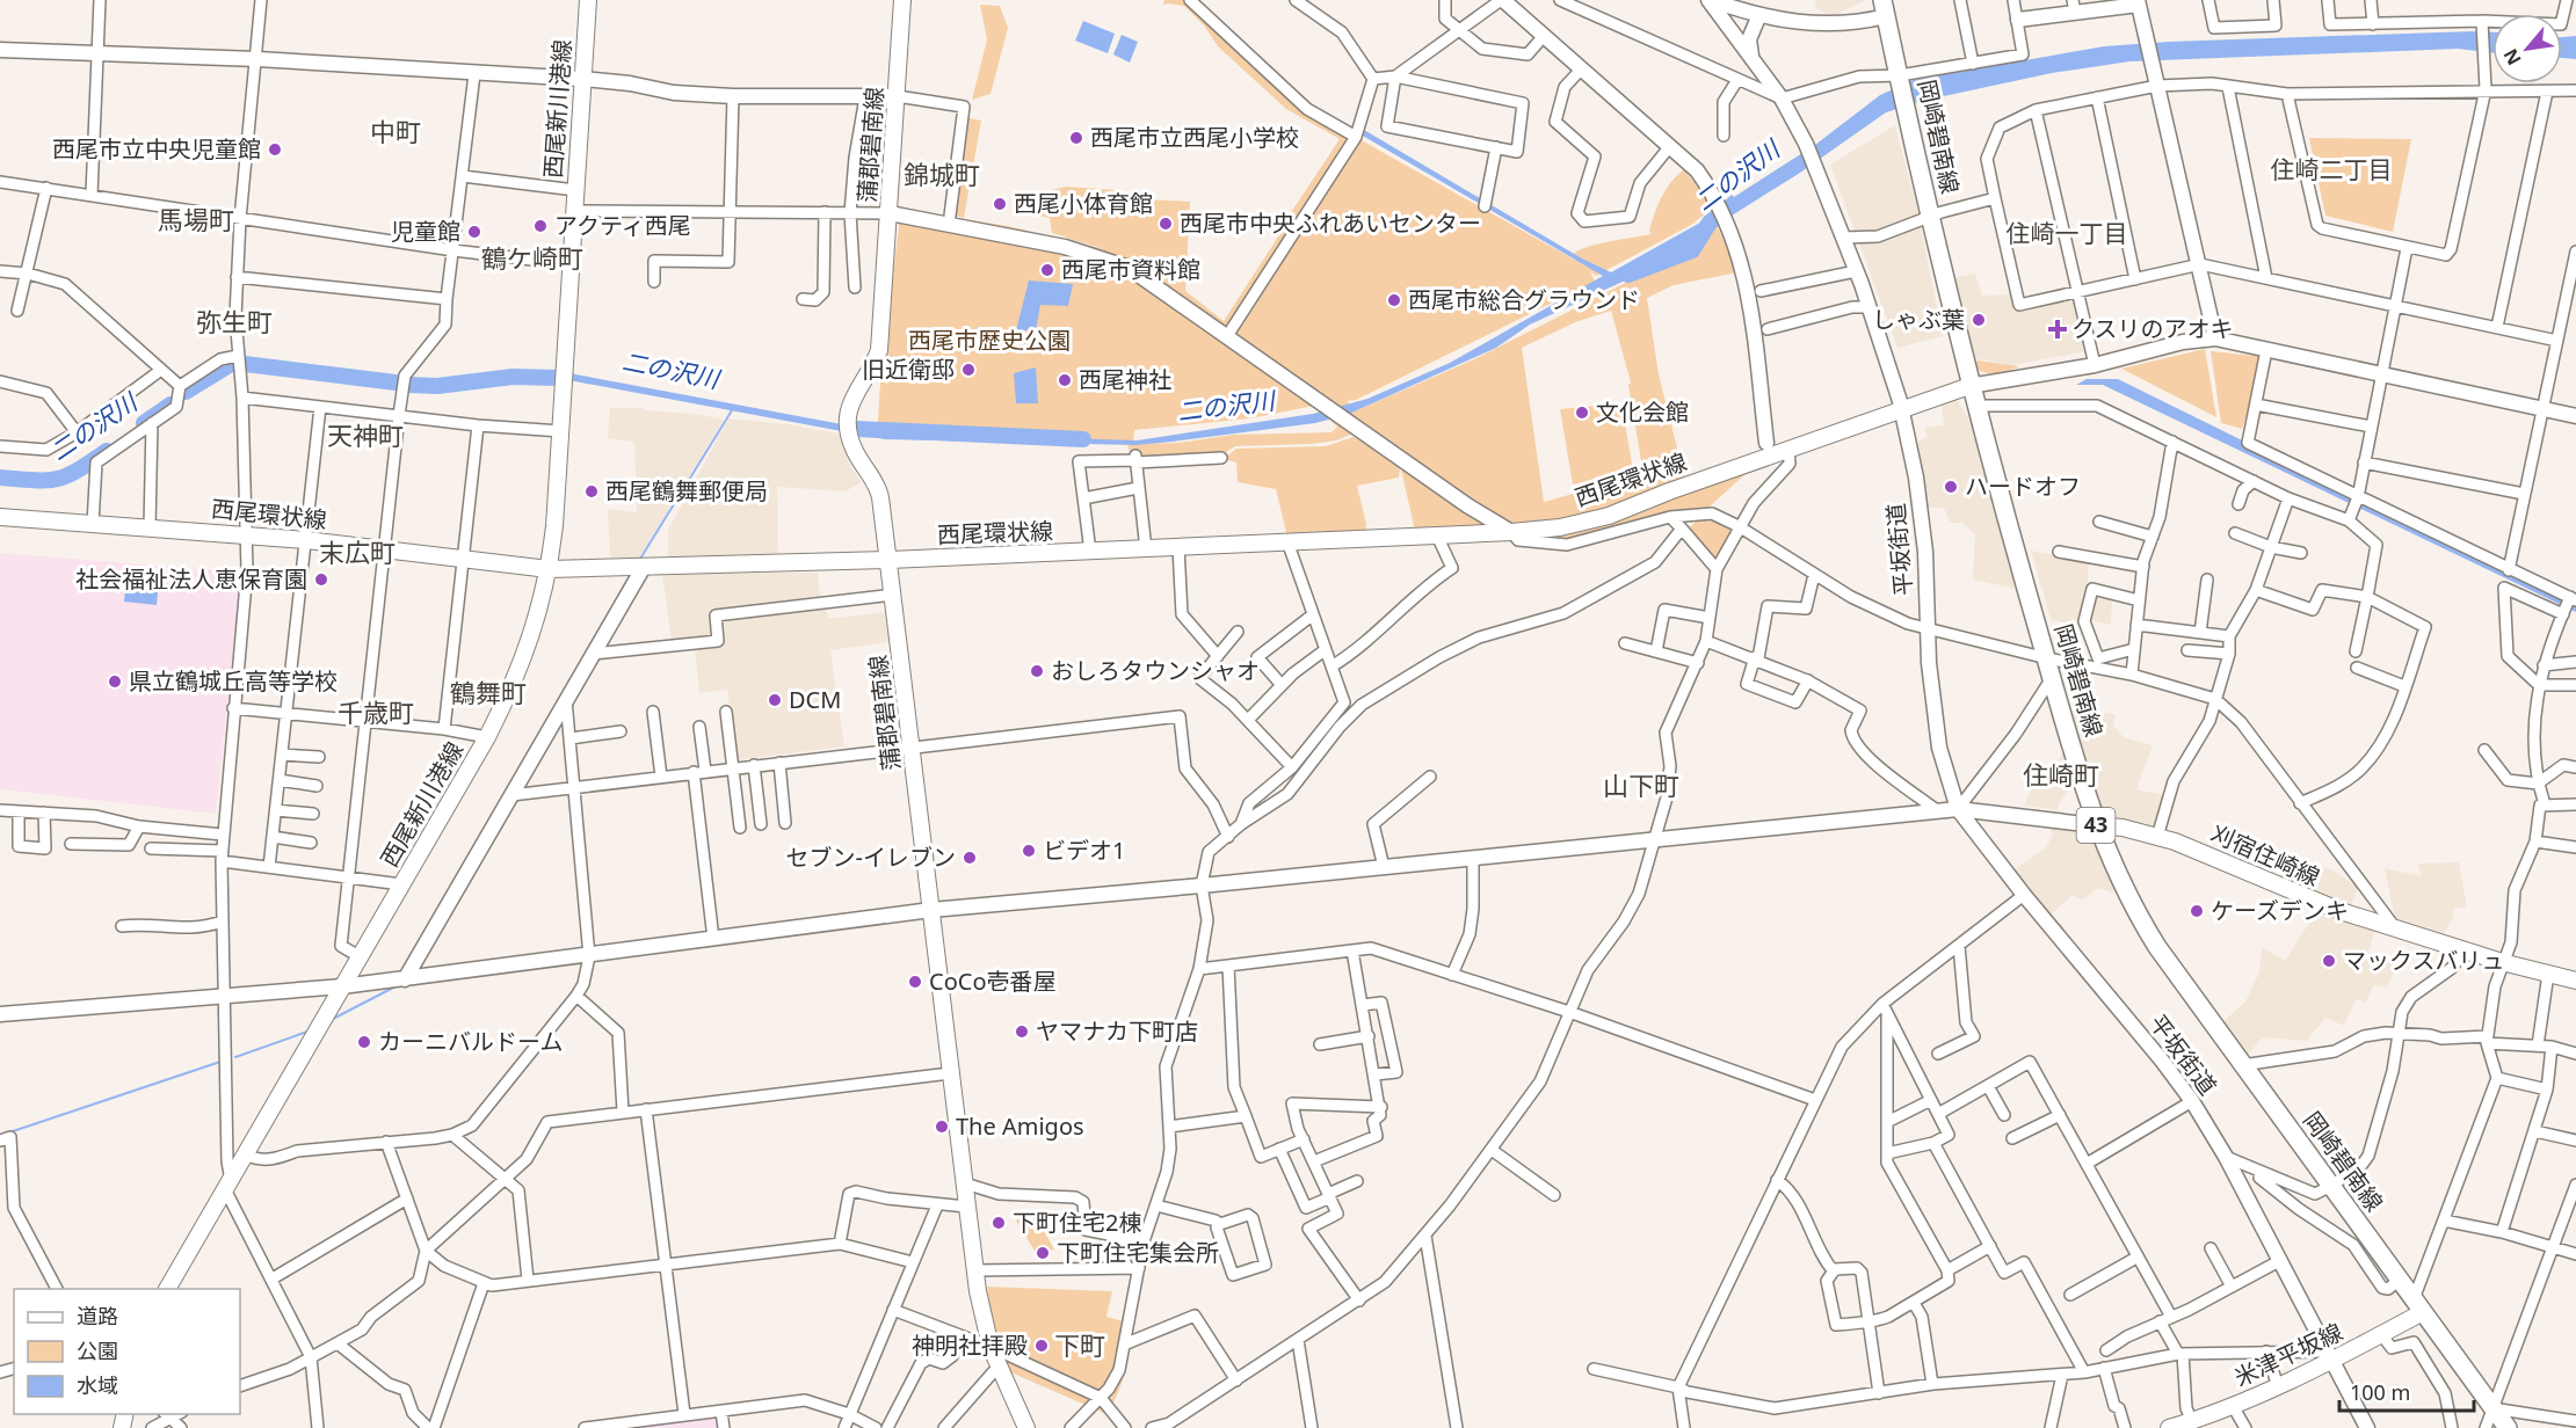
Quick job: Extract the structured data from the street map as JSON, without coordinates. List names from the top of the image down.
{
  "streets": {
    "main road": [
      "西尾新川港線",
      "岡崎碧南線",
      "蒲郡碧南線",
      "西尾環状線",
      "43",
      "刈宿住崎線",
      "米津平坂線"
    ],
    "street": ["平坂街道"]
  },
  "crossings": [
    ["西尾新川港線", "西尾環状線"],
    ["岡崎碧南線", "西尾環状線"],
    ["岡崎碧南線", "刈宿住崎線"],
    ["岡崎碧南線", "米津平坂線"],
    ["蒲郡碧南線", "西尾環状線"],
    ["西尾環状線", "平坂街道"],
    ["平坂街道", "米津平坂線"]
  ],
  "districts": [
    "中町",
    "住崎二丁目",
    "錦城町",
    "馬場町",
    "住崎一丁目",
    "鶴ケ崎町",
    "弥生町",
    "天神町",
    "末広町",
    "鶴舞町",
    "千歳町",
    "住崎町",
    "山下町",
    "下町"
  ],
  "water": ["二の沢川"],
  "parks": ["西尾市歴史公園"],
  "places": {
    "other": [
      "西尾市立西尾小学校",
      "西尾市立中央児童館",
      "西尾小体育館",
      "西尾市中央ふれあいセンター",
      "アクティ西尾",
      "児童館",
      "西尾市資料館",
      "西尾市総合グラウンド",
      "しゃぶ葉",
      "旧近衛邸",
      "西尾神社",
      "文化会館",
      "ハードオフ",
      "西尾鶴舞郵便局",
      "社会福祉法人恵保育園",
      "おしろタウンシャオ",
      "県立鶴城丘高等学校",
      "DCM",
      "ビデオ1",
      "セブン-イレブン",
      "ケーズデンキ",
      "マックスバリュ",
      "CoCo壱番屋",
      "ヤマナカ下町店",
      "カーニバルドーム",
      "The Amigos",
      "下町住宅2棟",
      "下町住宅集会所",
      "神明社拝殿"
    ],
    "health": ["クスリのアオキ"]
  },
  "legend": ["道路", "公園", "水域"],
  "scale_bar": "100 m",
  "north": "bottom left"
}
